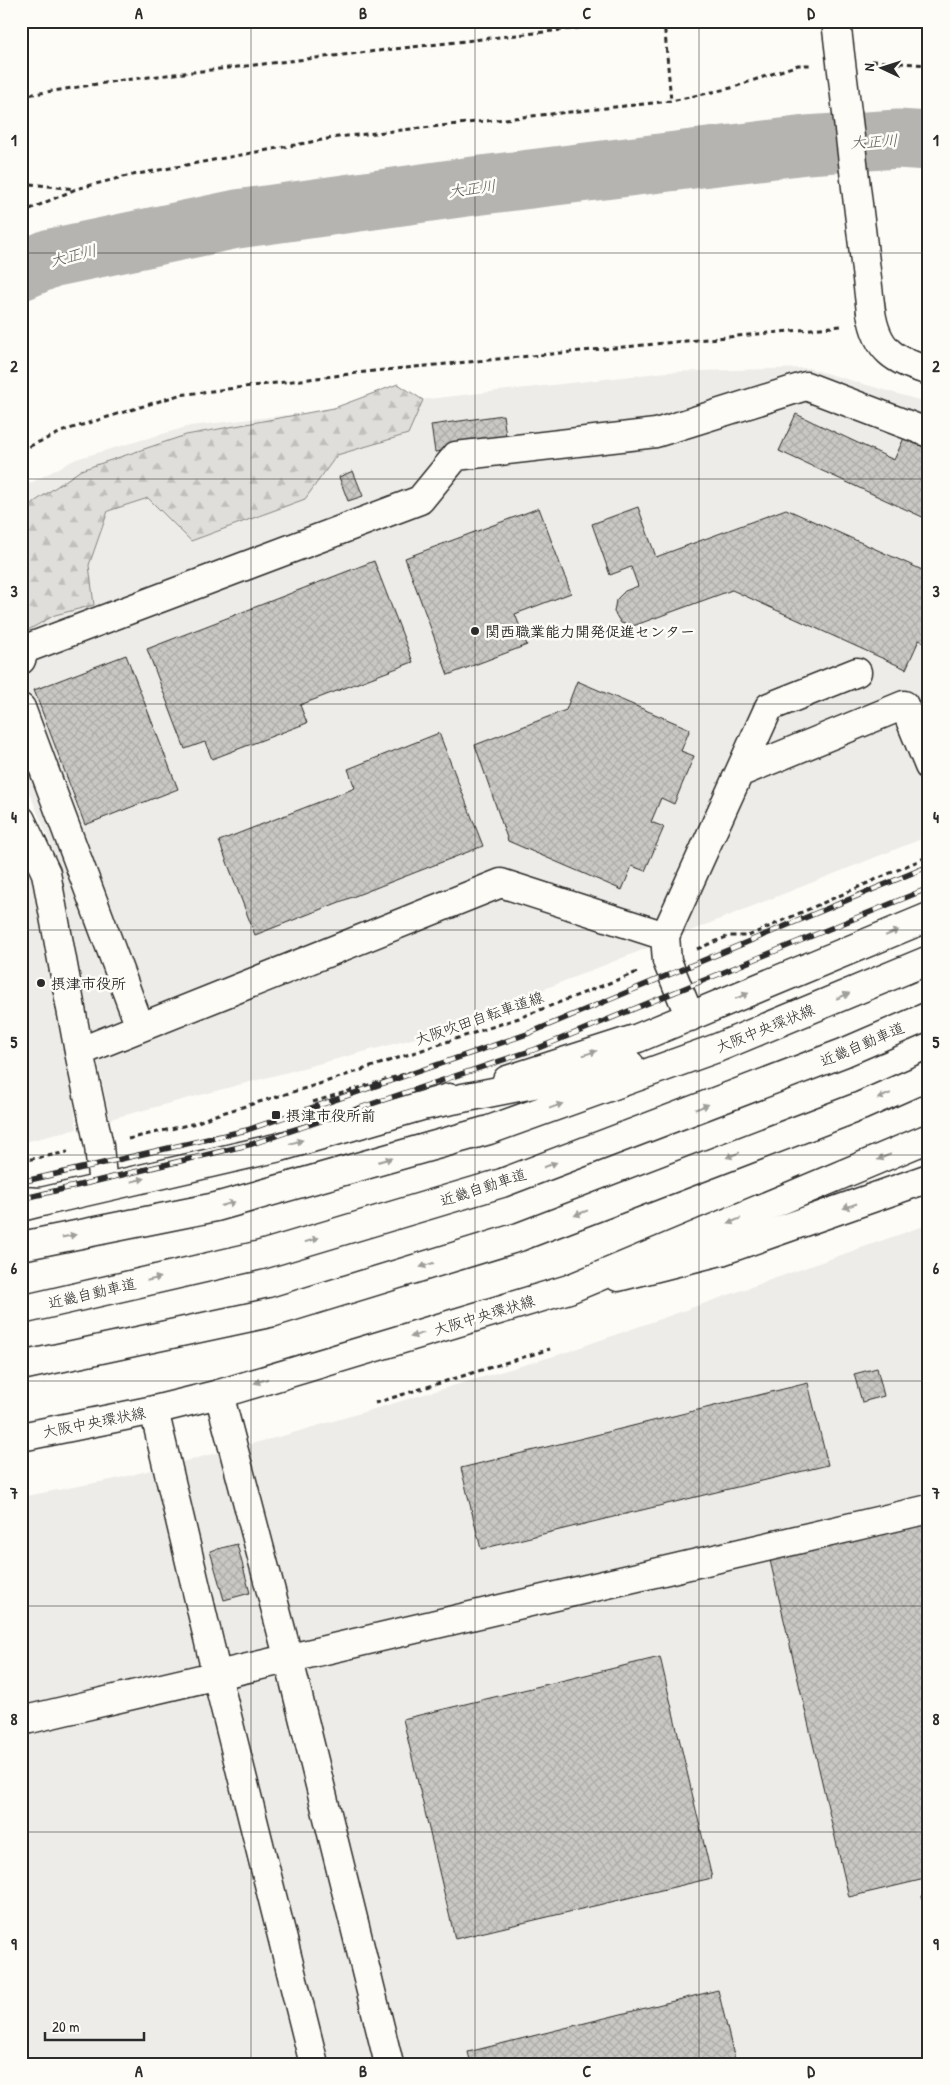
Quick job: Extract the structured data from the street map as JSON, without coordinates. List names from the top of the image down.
{
  "streets": {
    "main road": ["大阪中央環状線", "近畿自動車道"],
    "path": ["大阪吹田自転車道線"]
  },
  "water": ["大正川"],
  "places": {
    "other": ["関西職業能力開発促進センター", "摂津市役所"],
    "transit": ["摂津市役所前"]
  },
  "scale_bar": "20 m",
  "north": "left",
  "grid": {
    "columns": [
      "A",
      "B",
      "C",
      "D"
    ],
    "rows": [
      "1",
      "2",
      "3",
      "4",
      "5",
      "6",
      "7",
      "8",
      "9"
    ]
  }
}
